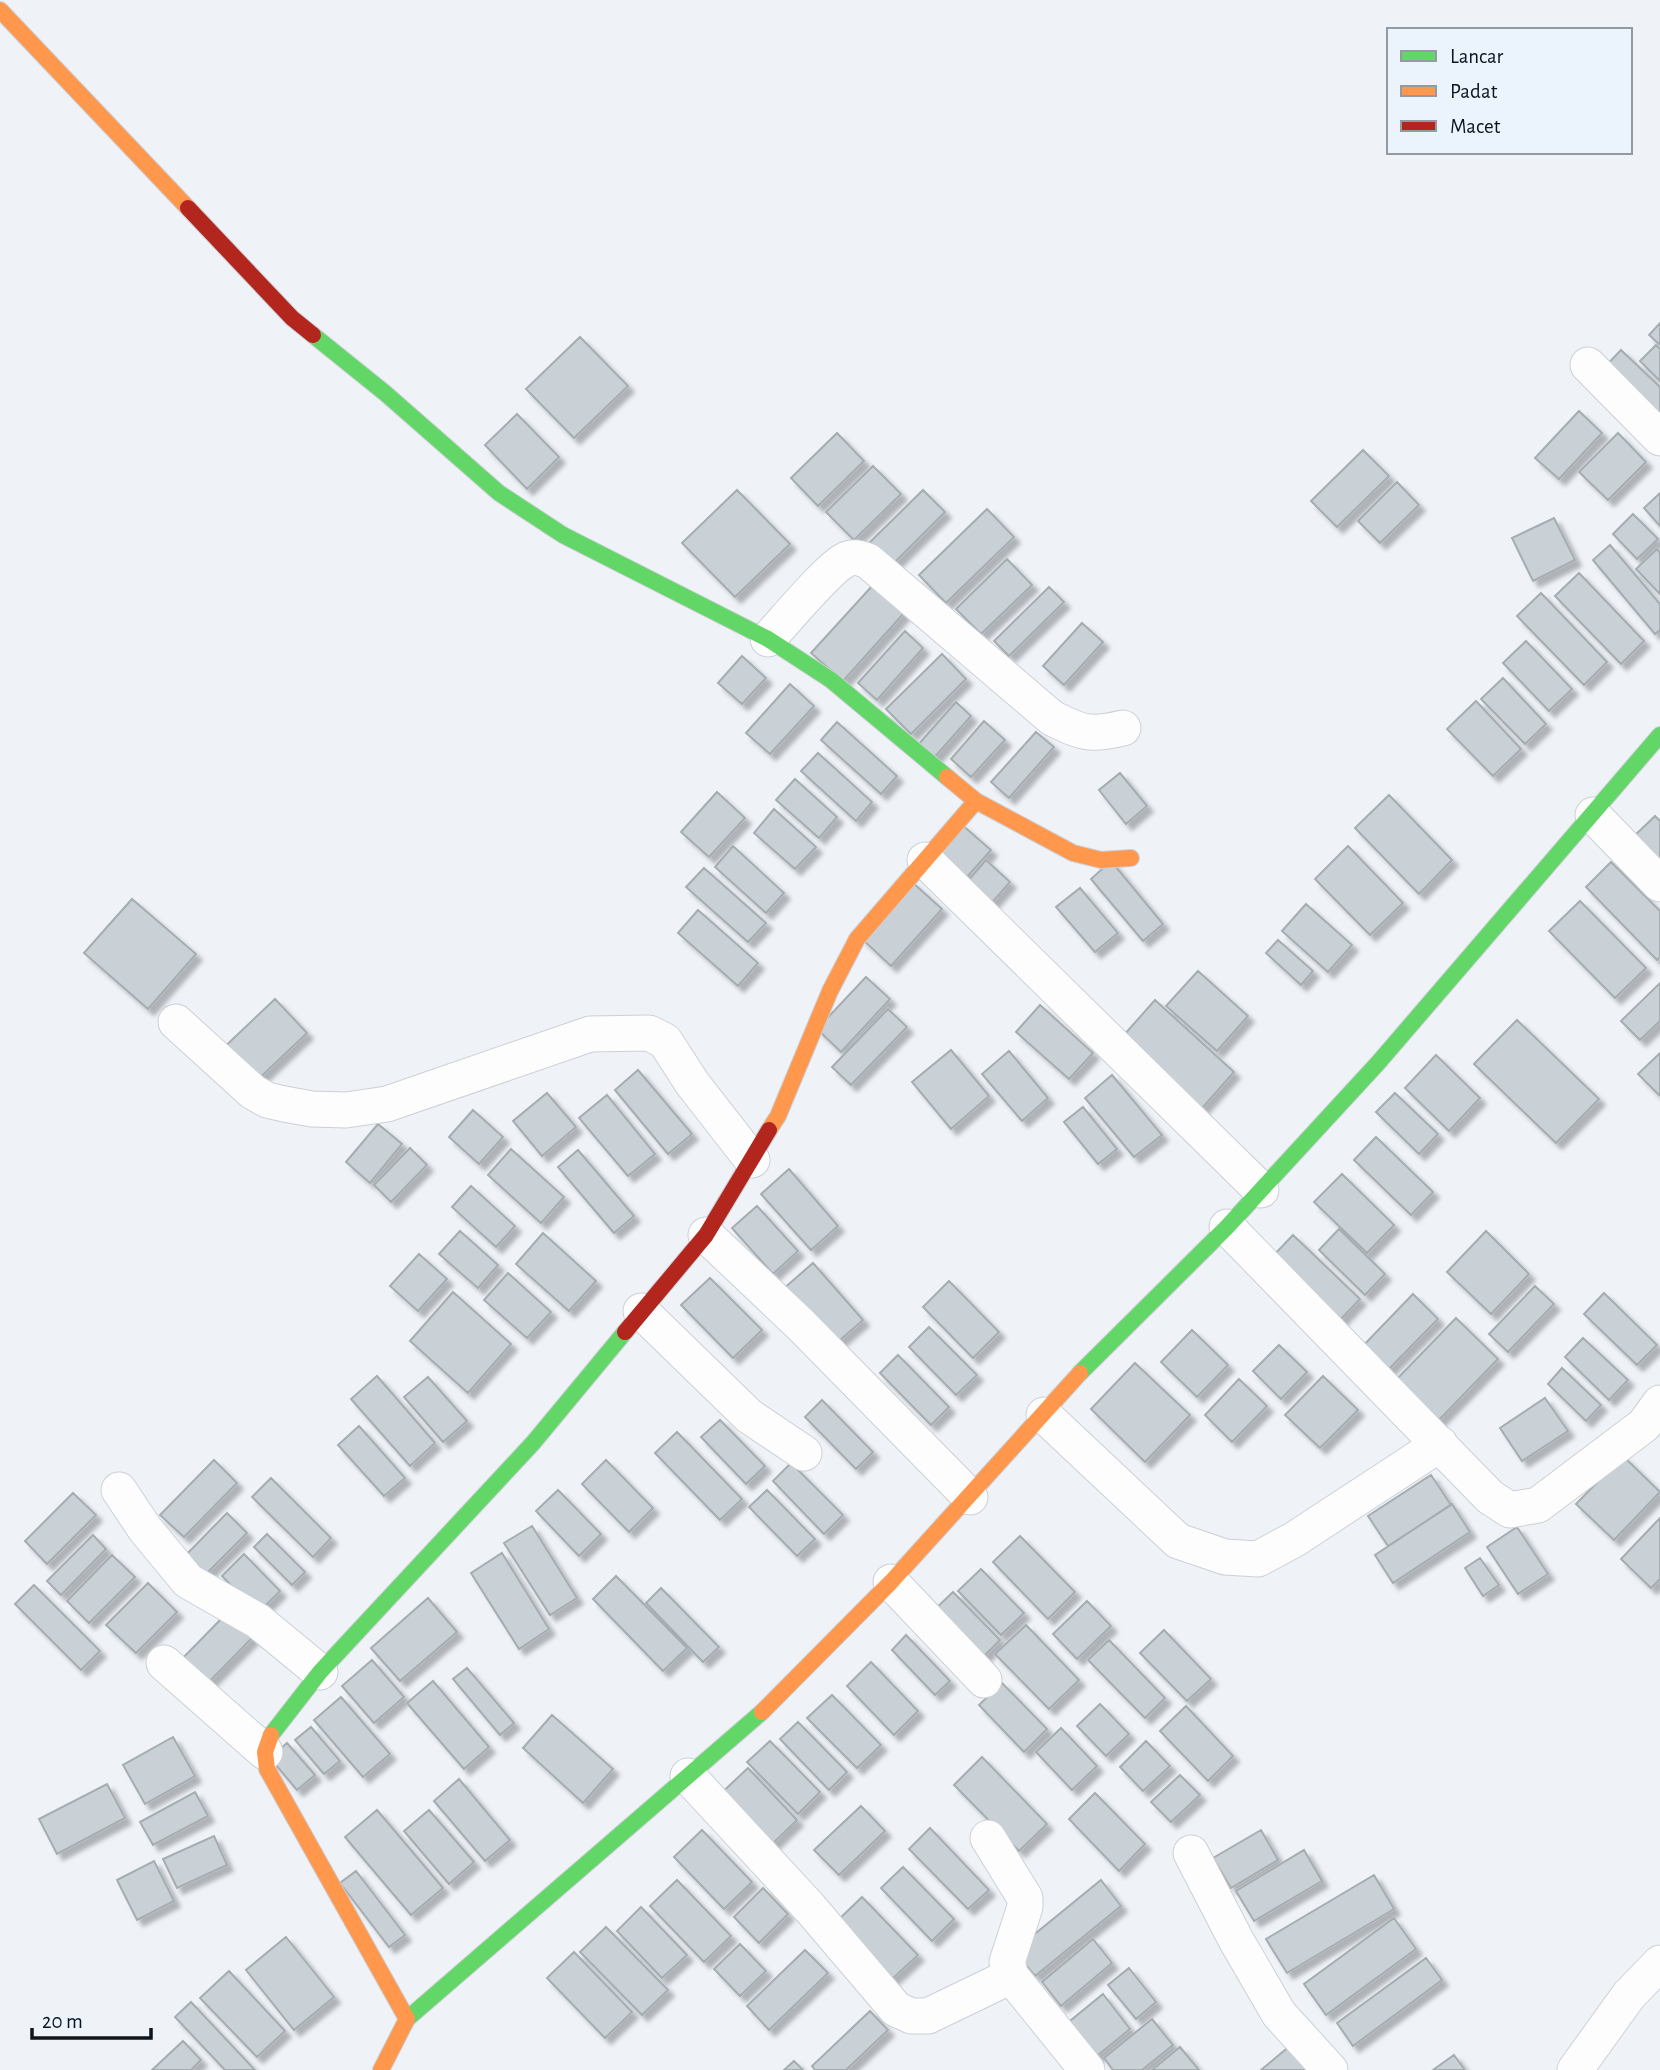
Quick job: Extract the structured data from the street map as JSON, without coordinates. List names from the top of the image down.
{
  "legend": ["Lancar", "Padat", "Macet"],
  "scale_bar": "20 m"
}
